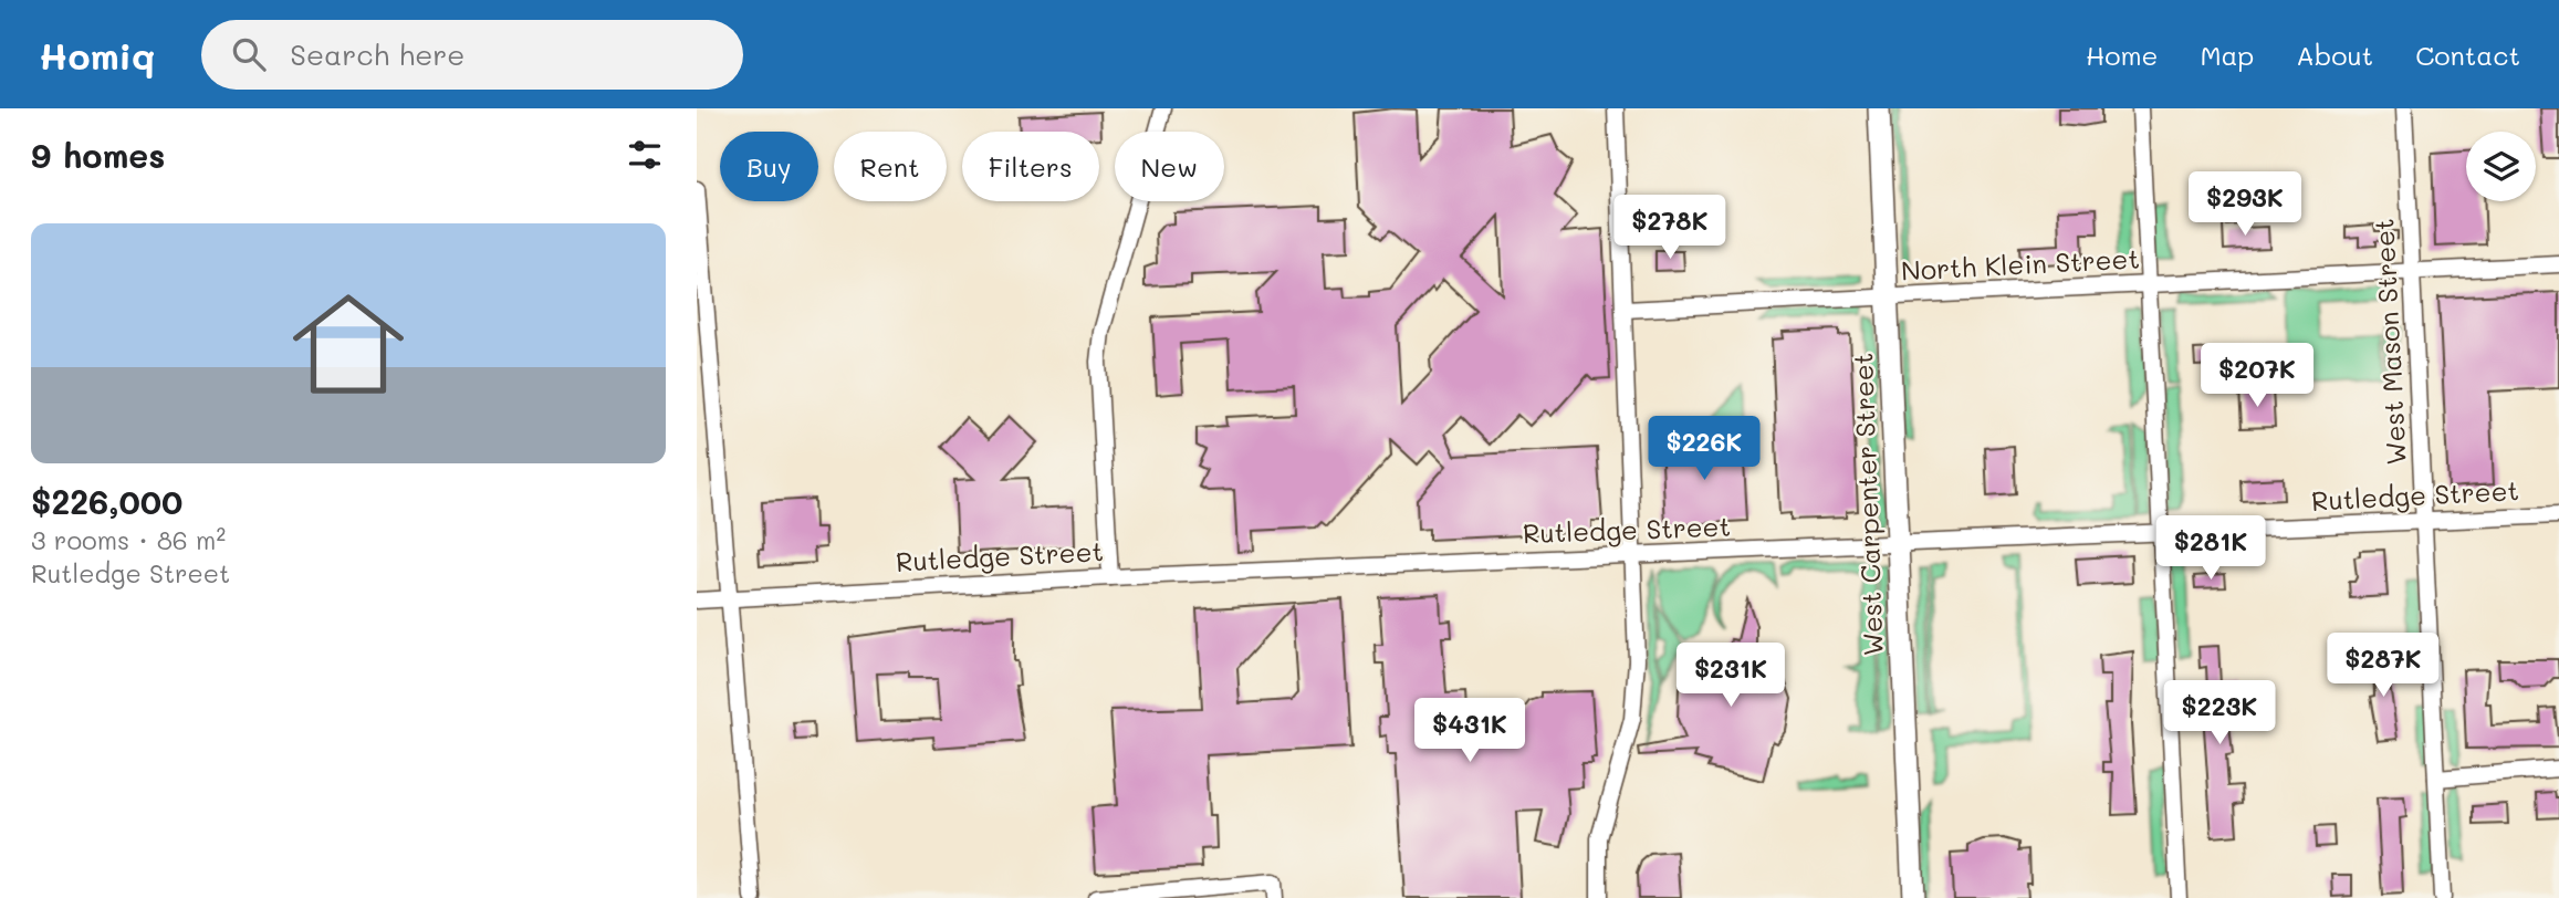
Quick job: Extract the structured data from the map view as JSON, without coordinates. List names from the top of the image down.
{
  "streets": {
    "street": [
      "North Klein Street",
      "West Mason Street",
      "Rutledge Street",
      "West Carpenter Street"
    ]
  },
  "crossings": [
    ["North Klein Street", "West Mason Street"],
    ["North Klein Street", "West Carpenter Street"],
    ["West Mason Street", "Rutledge Street"],
    ["Rutledge Street", "West Carpenter Street"]
  ],
  "page": {
    "header": "Homiq",
    "search": "Search here",
    "nav": [
      "Home",
      "Map",
      "About",
      "Contact"
    ],
    "heading": "9 homes",
    "chip": [
      "Buy",
      "Rent",
      "Filters",
      "New"
    ],
    "price": [
      "$293K",
      "$278K",
      "$207K",
      "$226K",
      "$281K",
      "$287K",
      "$231K",
      "$223K",
      "$431K"
    ],
    "list": [
      {
        "name": "$226,000",
        "note": "3 rooms · 86 m² · Rutledge Street"
      }
    ]
  }
}
